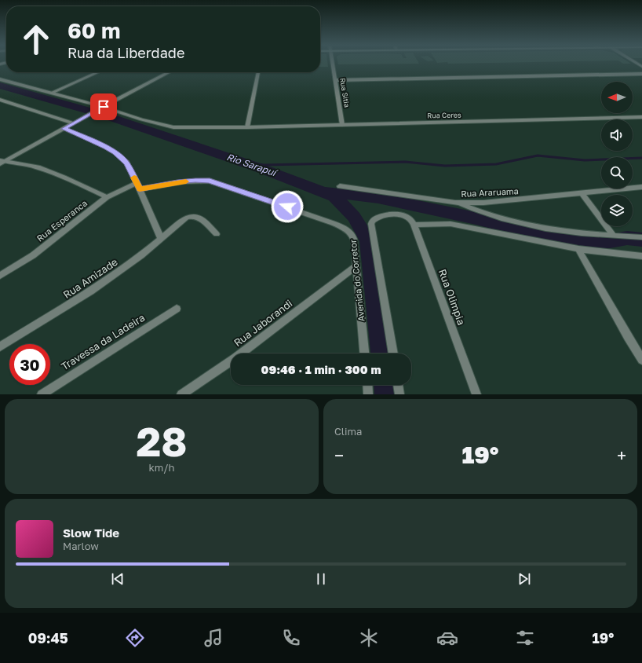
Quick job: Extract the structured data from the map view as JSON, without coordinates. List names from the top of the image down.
{
  "streets": {
    "street": [
      "Rua Sitia",
      "Rua Ceres",
      "Rua Araruama",
      "Rua Esperanca",
      "Rua Amizade",
      "Avenida do Corretor",
      "Rua Olimpia",
      "Rua Jaborandi",
      "Travessa da Ladeira"
    ]
  },
  "crossings": [
    ["Rua Sitia", "Rua Ceres"],
    ["Avenida do Corretor", "Rua Jaborandi"]
  ],
  "water": ["Rio Sarapuí"],
  "north": "left",
  "page": {
    "turn": ["60 m", "Rua da Liberdade"],
    "limit": "30",
    "trip": "09:46 · 1 min · 300 m",
    "tile": [
      ["28", "km/h"],
      "Clima"
    ],
    "heat": ["−", "19°", "+"],
    "song": ["Slow Tide", "Marlow"],
    "tabs": ["09:45", "19°"]
  }
}
